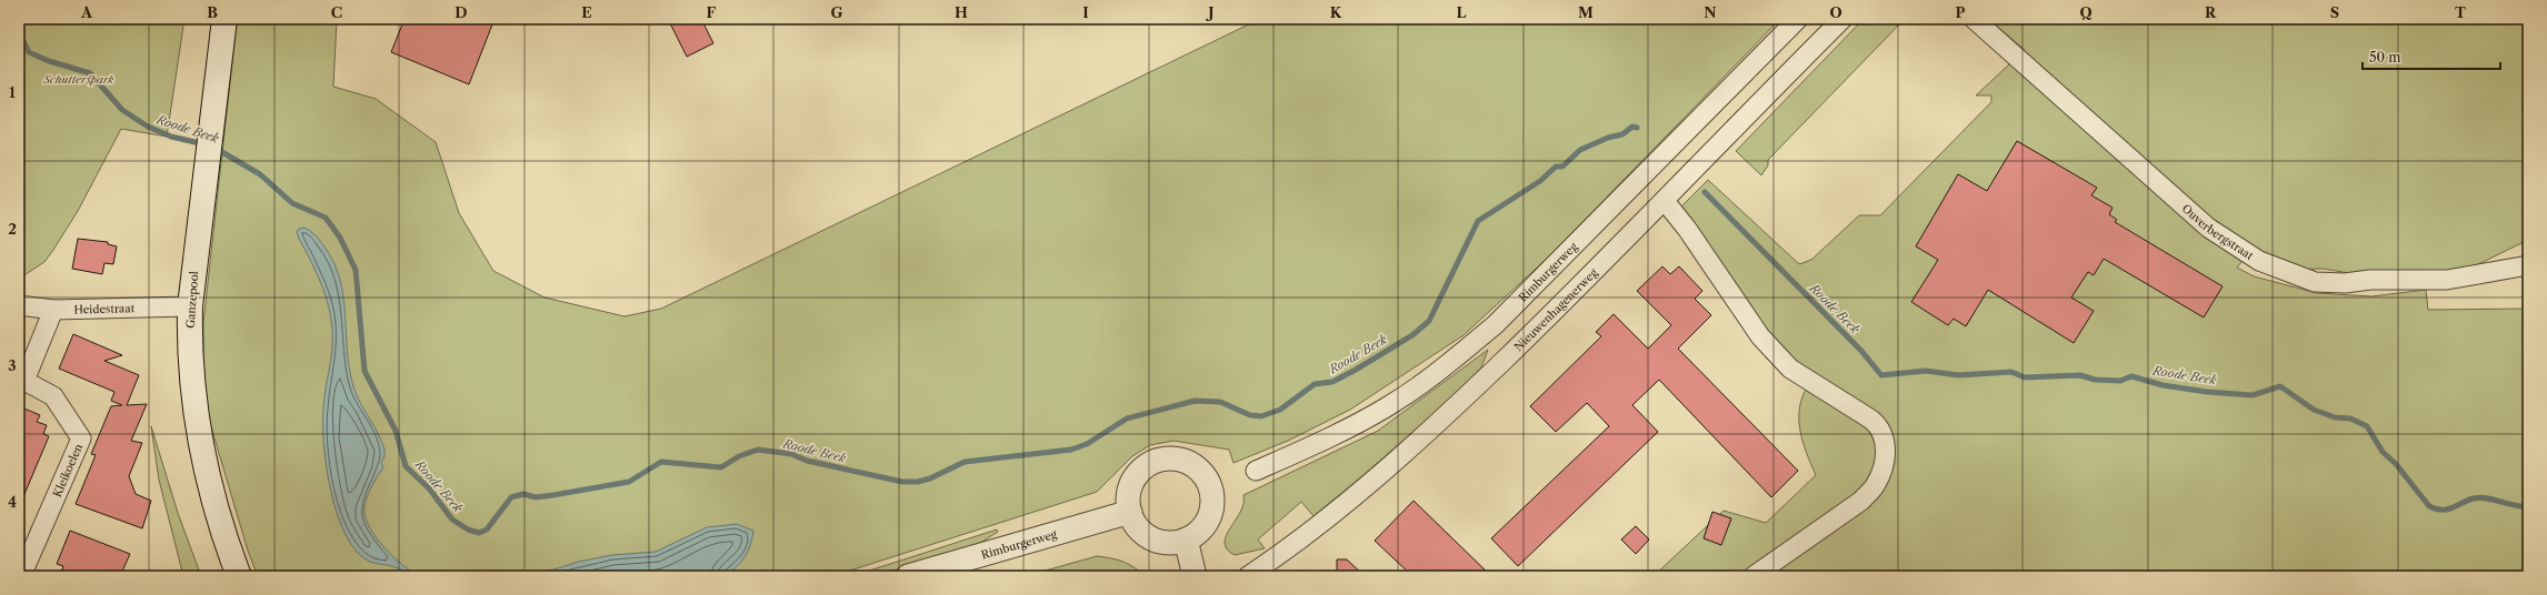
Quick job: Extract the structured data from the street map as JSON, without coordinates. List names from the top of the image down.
{
  "streets": {
    "main road": ["Ganzepool"],
    "street": [
      "Ouverbergstraat",
      "Rimburgerweg",
      "Heidestraat",
      "Nieuwenhagenerweg",
      "Kleikoelen"
    ]
  },
  "crossings": [
    ["Ganzepool", "Heidestraat"],
    ["Heidestraat", "Kleikoelen"]
  ],
  "water": ["Roode Beek"],
  "parks": ["Schutterspark"],
  "scale_bar": "50 m",
  "grid": {
    "columns": [
      "A",
      "B",
      "C",
      "D",
      "E",
      "F",
      "G",
      "H",
      "I",
      "J",
      "K",
      "L",
      "M",
      "N",
      "O",
      "P",
      "Q",
      "R",
      "S",
      "T"
    ],
    "rows": [
      "1",
      "2",
      "3",
      "4"
    ]
  }
}
